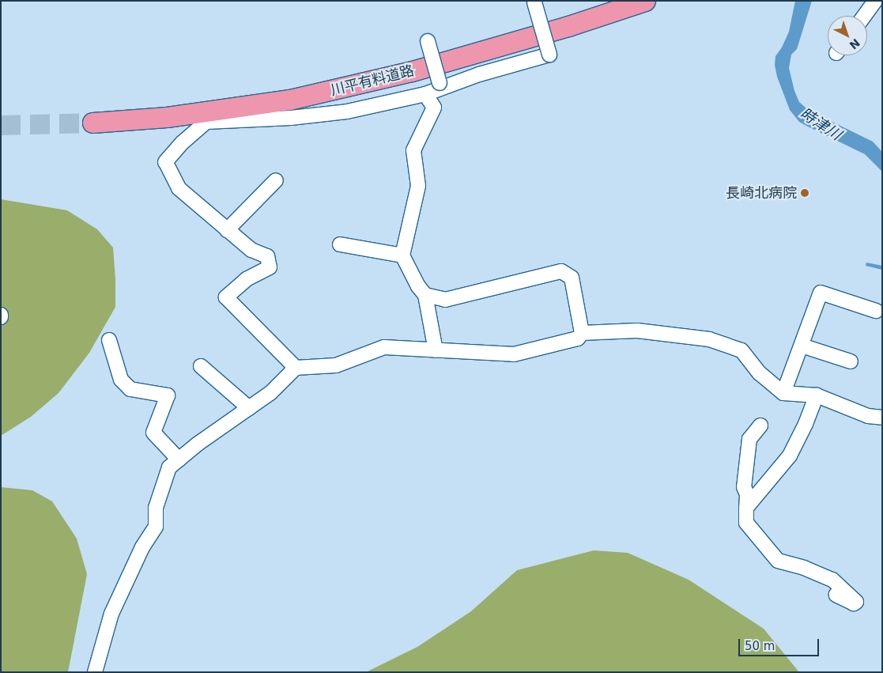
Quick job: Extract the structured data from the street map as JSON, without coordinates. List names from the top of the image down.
{
  "streets": {
    "highway": ["川平有料道路"]
  },
  "water": ["時津川"],
  "places": ["長崎北病院"],
  "scale_bar": "50 m",
  "north": "bottom right"
}
